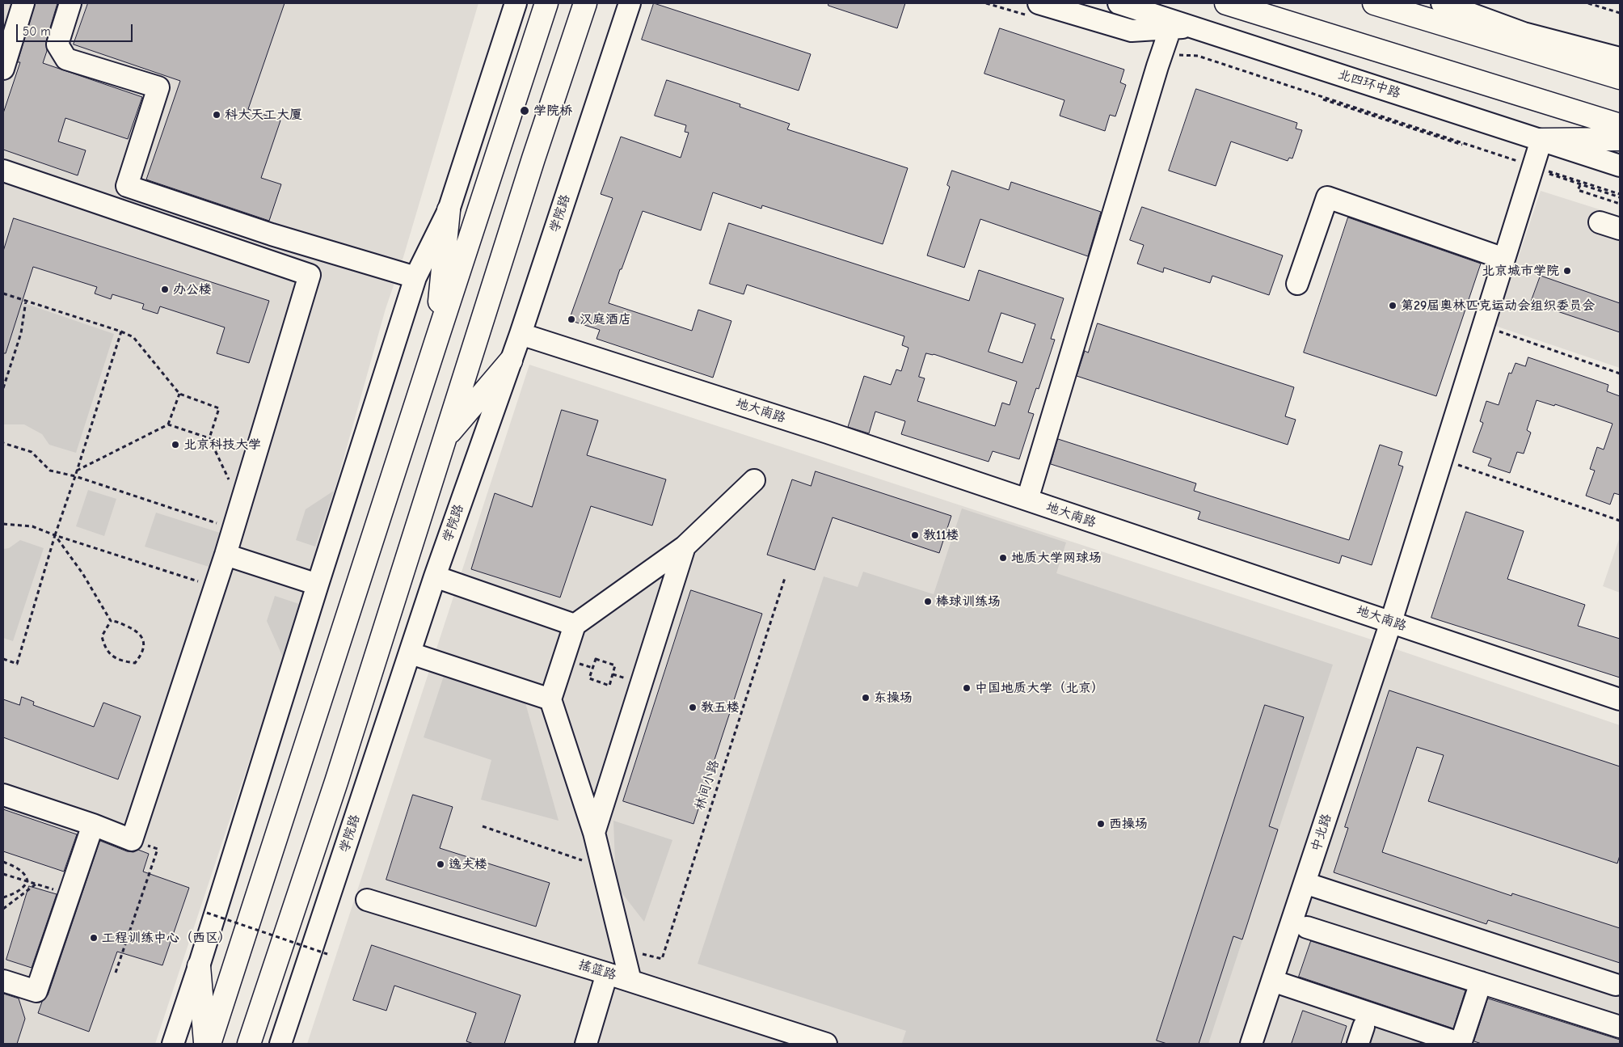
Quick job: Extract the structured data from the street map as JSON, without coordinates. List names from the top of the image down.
{
  "streets": {
    "street": [
      "北四环中路",
      "学院路",
      "地大南路",
      "中北路",
      "摇篮路"
    ],
    "path": ["林间小路"]
  },
  "crossings": [
    ["北四环中路", "中北路"],
    ["学院路", "地大南路"],
    ["地大南路", "中北路"]
  ],
  "places": [
    "学院桥",
    "科大天工大厦",
    "北京城市学院",
    "办公楼",
    "第29届奥林匹克运动会组织委员会",
    "汉庭酒店",
    "北京科技大学",
    "教11楼",
    "地质大学网球场",
    "棒球训练场",
    "中国地质大学（北京）",
    "东操场",
    "教五楼",
    "西操场",
    "逸夫楼",
    "工程训练中心（西区）"
  ],
  "scale_bar": "50 m"
}
